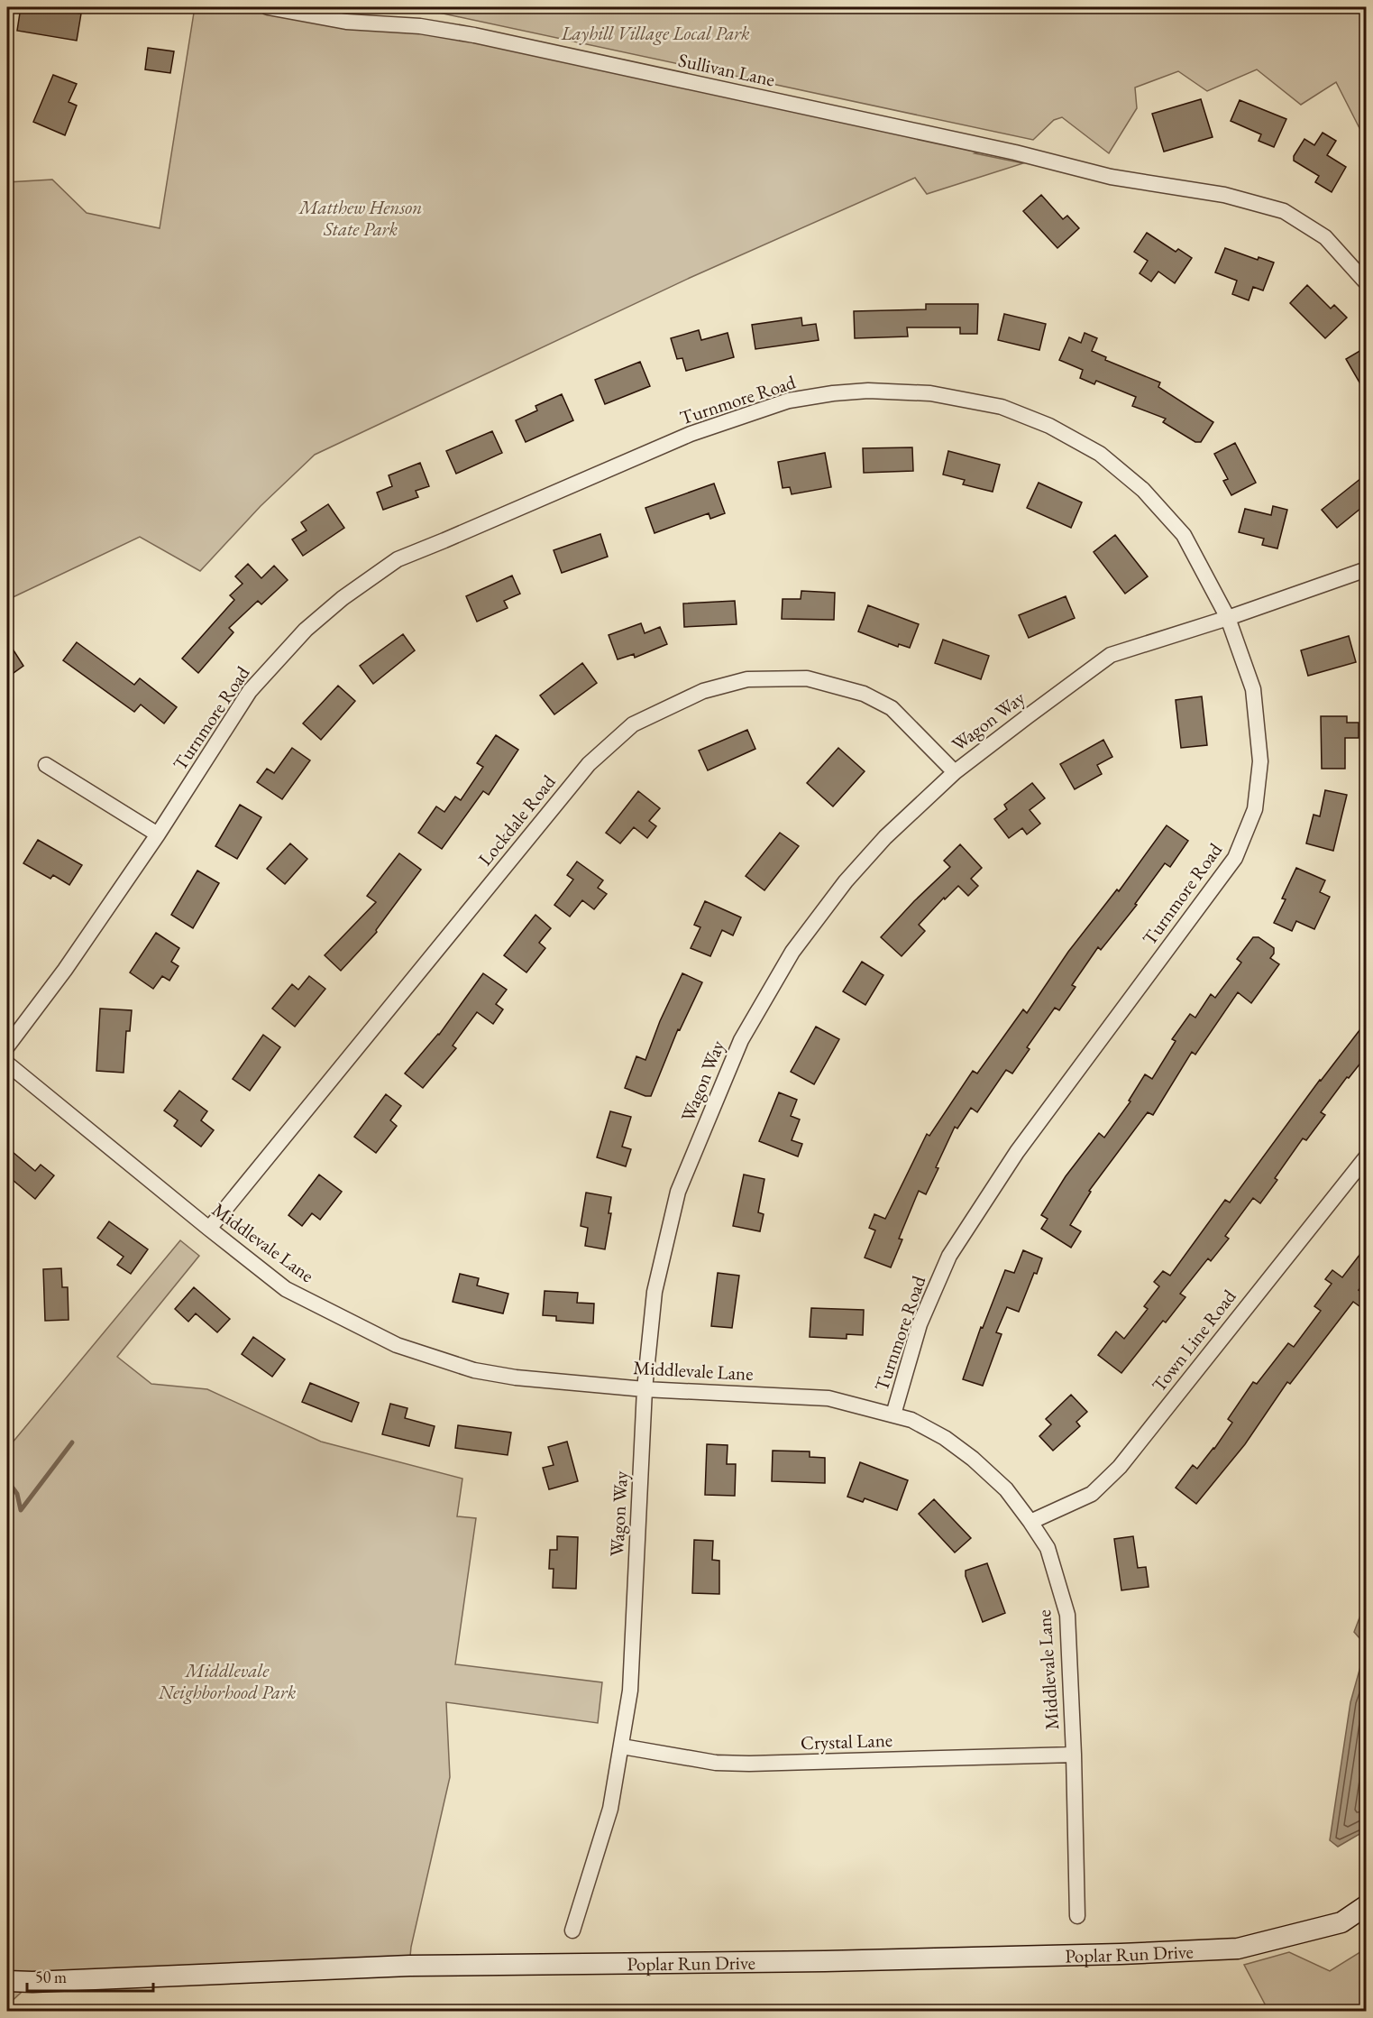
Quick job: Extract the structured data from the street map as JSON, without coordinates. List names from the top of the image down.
{
  "streets": {
    "street": [
      "Sullivan Lane",
      "Turnmore Road",
      "Wagon Way",
      "Lockdale Road",
      "Middlevale Lane",
      "Town Line Road",
      "Crystal Lane",
      "Poplar Run Drive"
    ]
  },
  "crossings": [
    ["Turnmore Road", "Wagon Way"],
    ["Turnmore Road", "Middlevale Lane"],
    ["Wagon Way", "Lockdale Road"],
    ["Wagon Way", "Middlevale Lane"],
    ["Wagon Way", "Crystal Lane"],
    ["Lockdale Road", "Middlevale Lane"],
    ["Middlevale Lane", "Town Line Road"],
    ["Middlevale Lane", "Crystal Lane"]
  ],
  "parks": ["Layhill Village Local Park", "Matthew Henson State Park", "Middlevale Neighborhood Park"],
  "scale_bar": "50 m"
}
